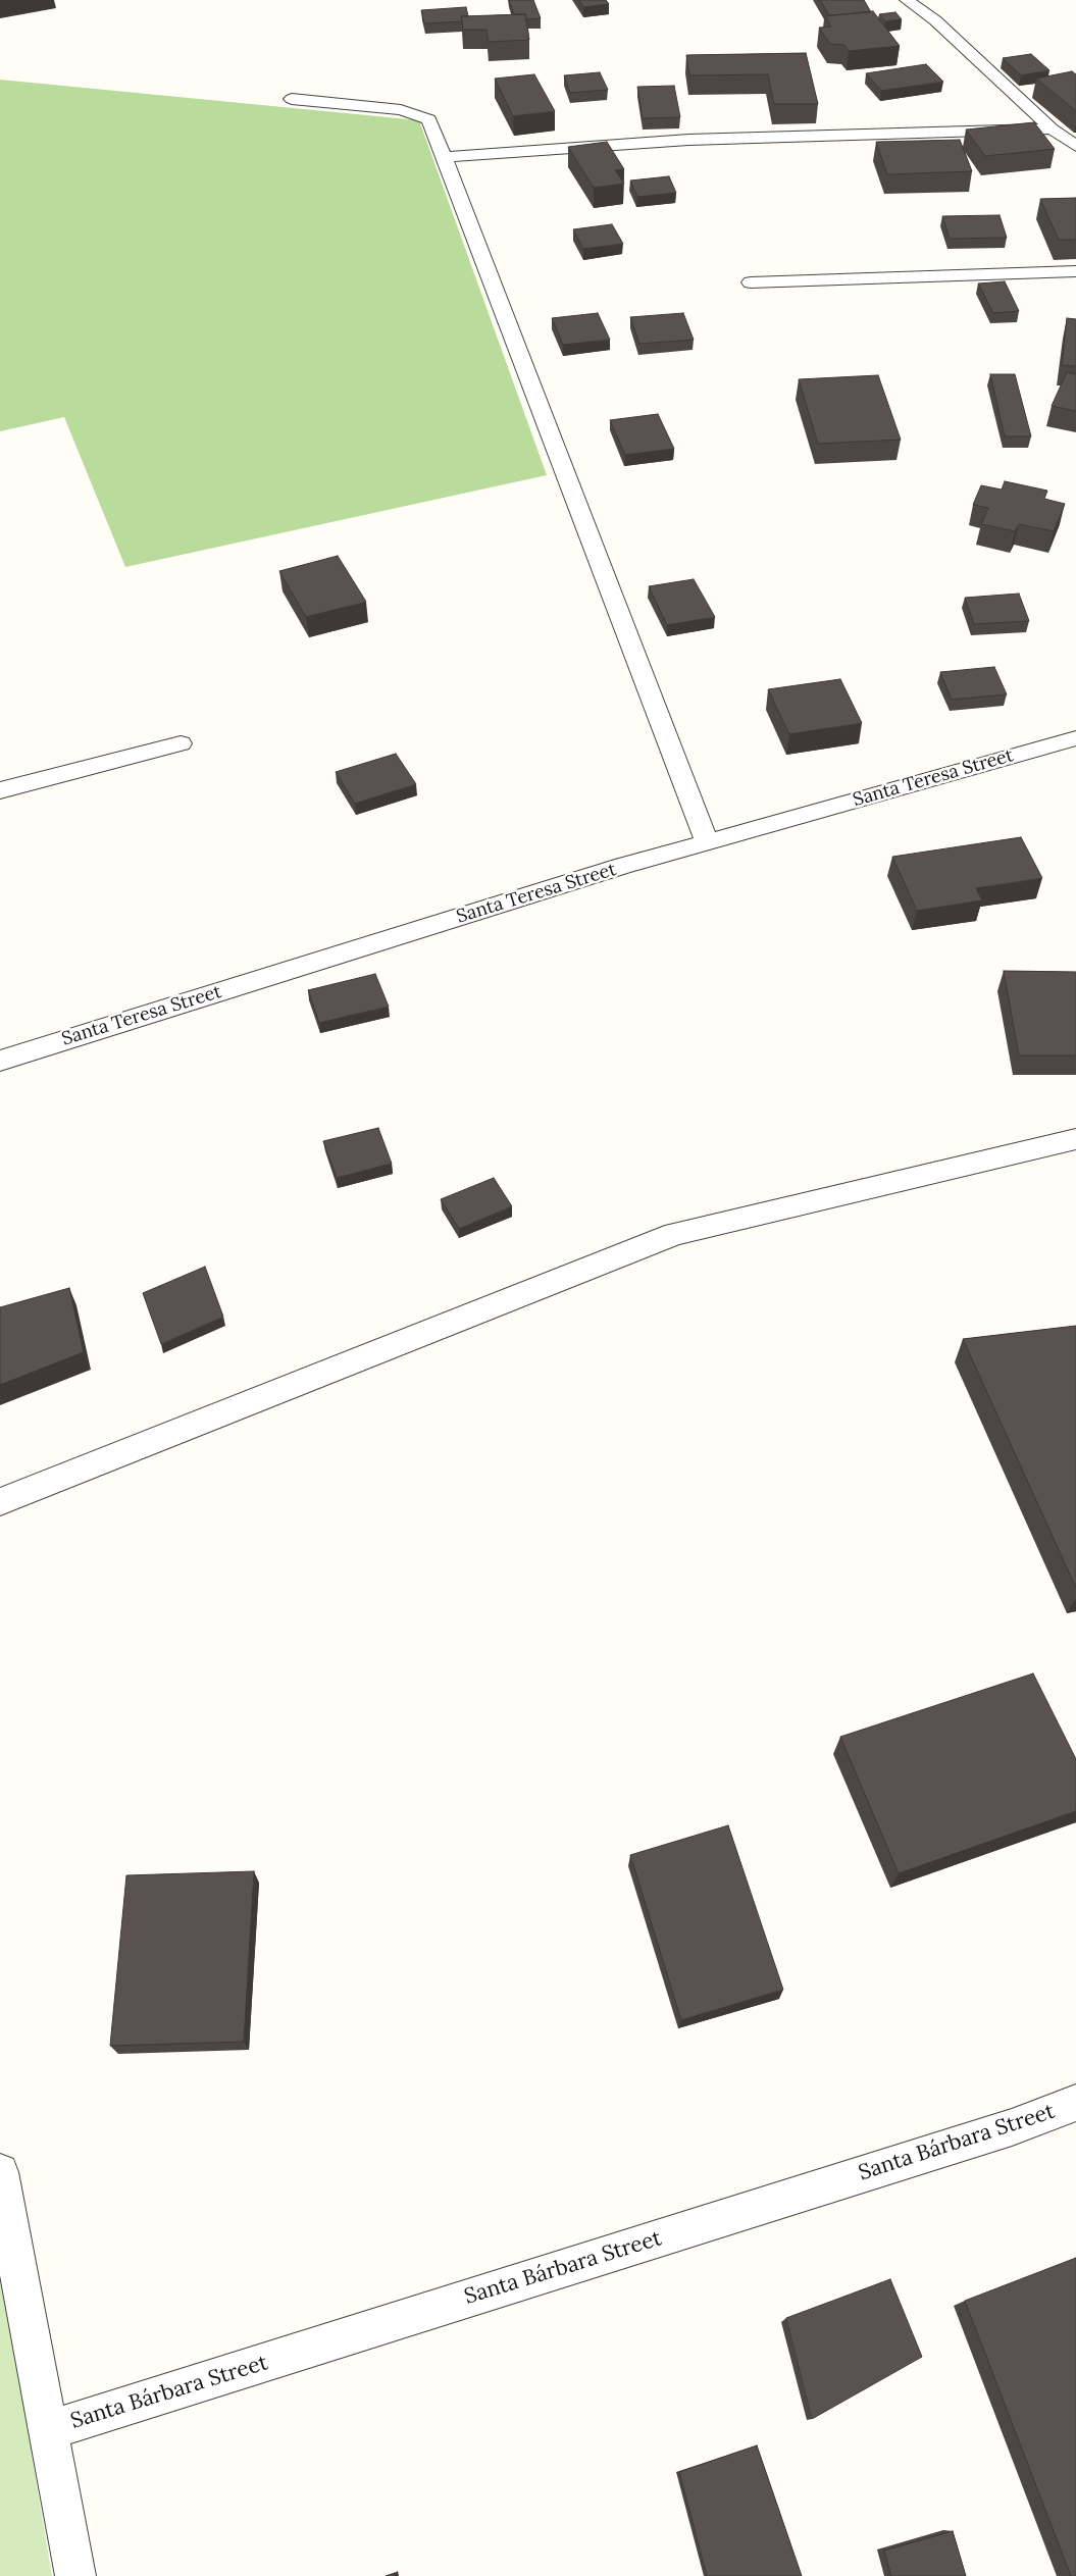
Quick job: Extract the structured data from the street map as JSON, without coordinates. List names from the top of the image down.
{
  "streets": {
    "street": ["Santa Teresa Street", "Santa Bárbara Street"]
  }
}
